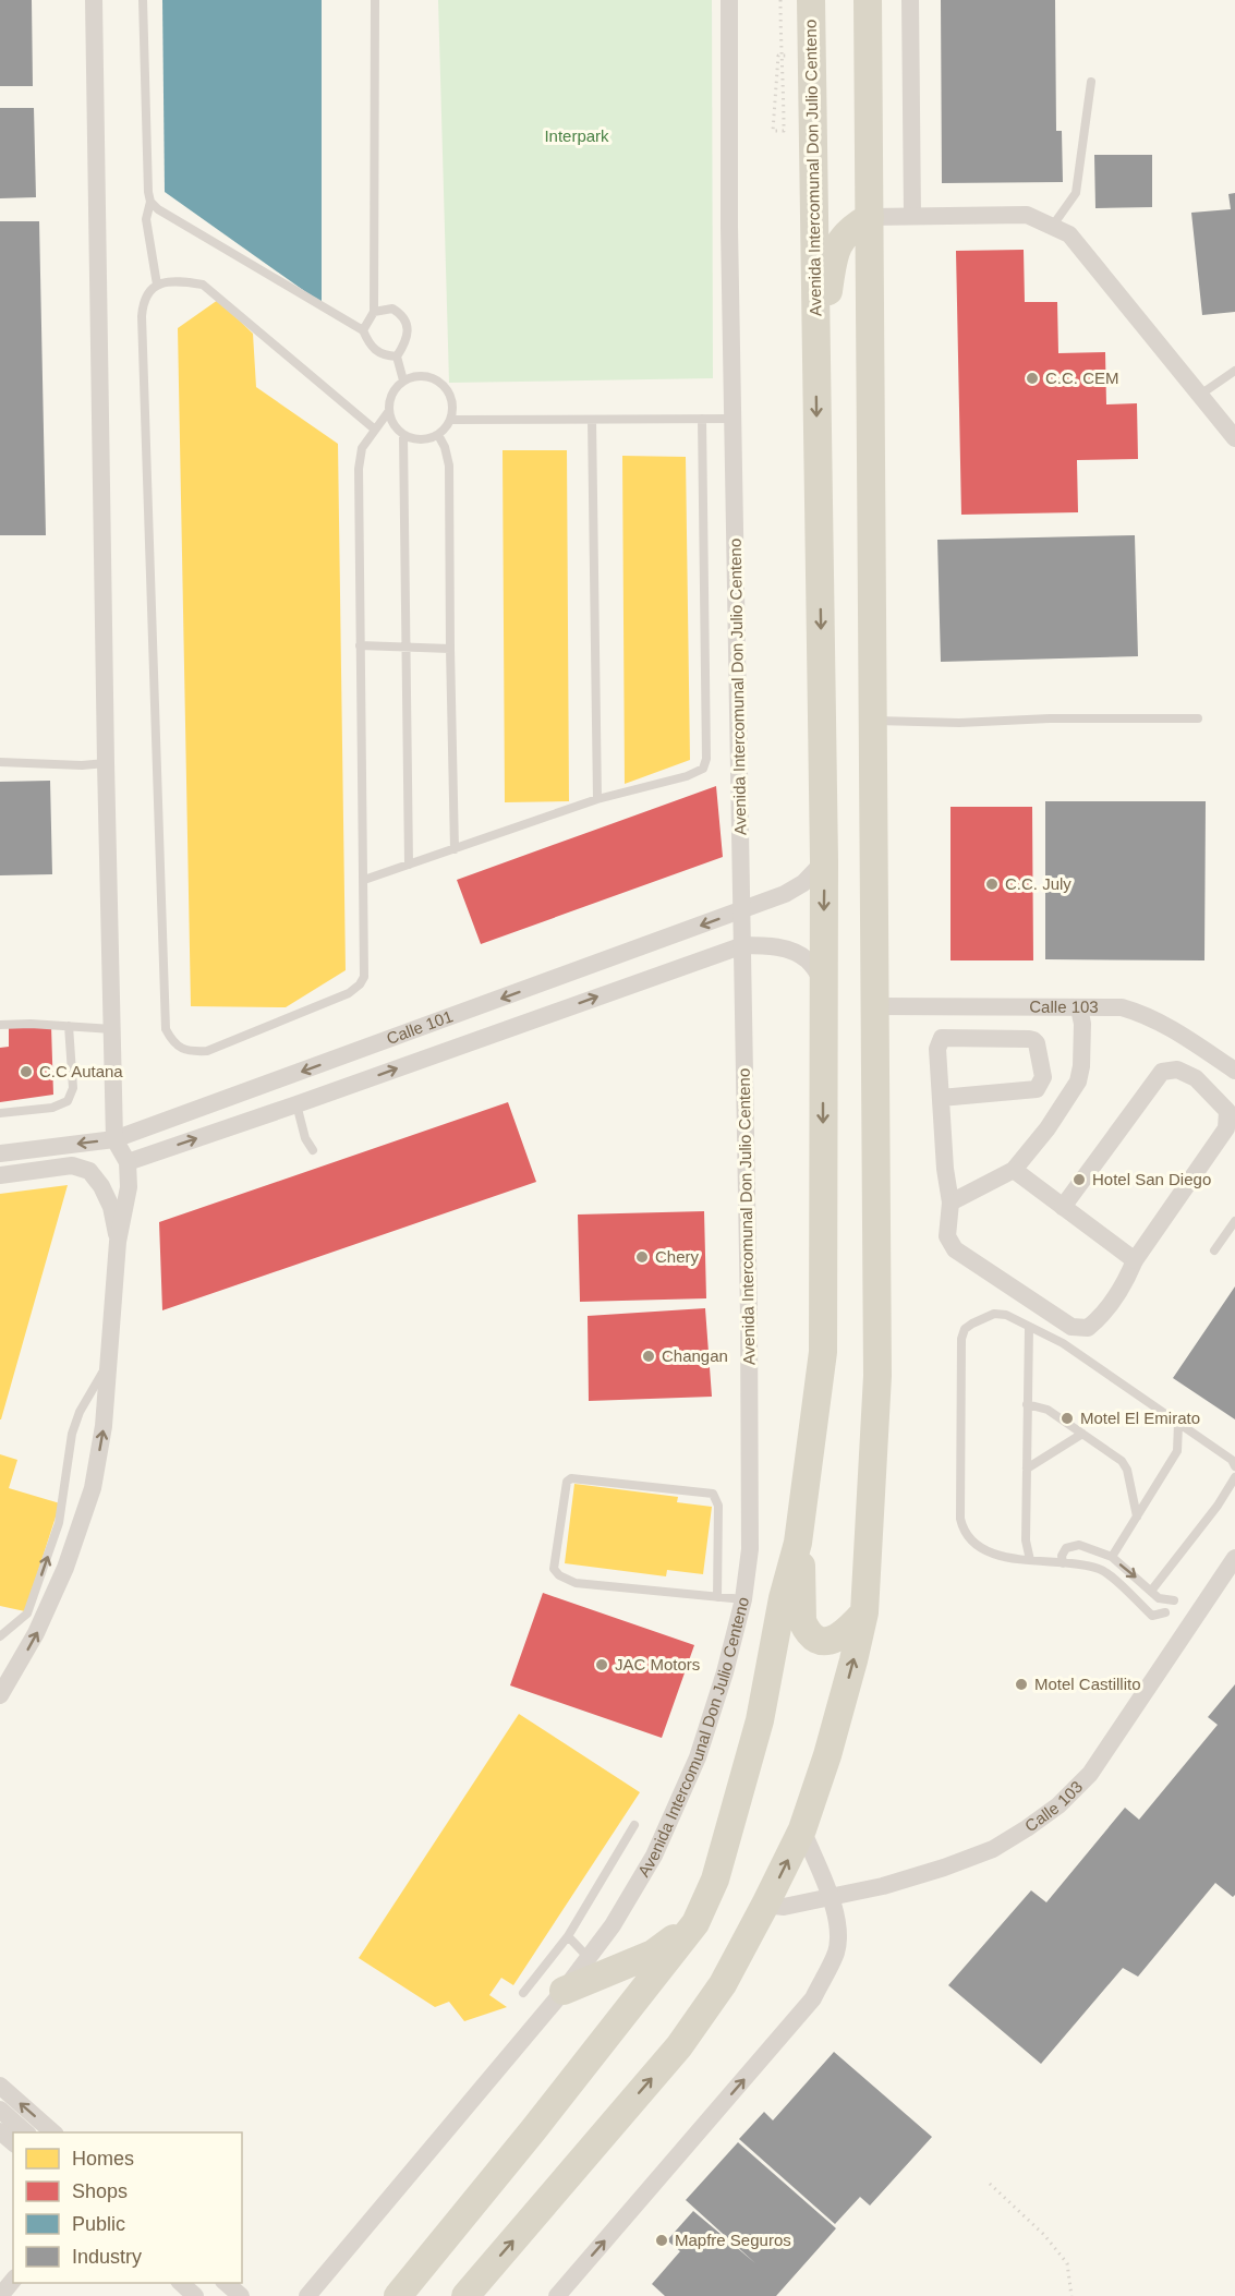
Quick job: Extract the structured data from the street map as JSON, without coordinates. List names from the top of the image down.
{
  "streets": {
    "main road": ["Avenida Intercomunal Don Julio Centeno"],
    "street": ["Calle 103", "Calle 101"]
  },
  "crossings": [
    ["Avenida Intercomunal Don Julio Centeno", "Calle 101"]
  ],
  "parks": ["Interpark"],
  "places": [
    "C.C. CEM",
    "C.C. July",
    "C.C Autana",
    "Hotel San Diego",
    "Chery",
    "Changan",
    "Motel El Emirato",
    "JAC Motors",
    "Motel Castillito",
    "Mapfre Seguros"
  ],
  "legend": [
    "Homes",
    "Shops",
    "Public",
    "Industry"
  ]
}
